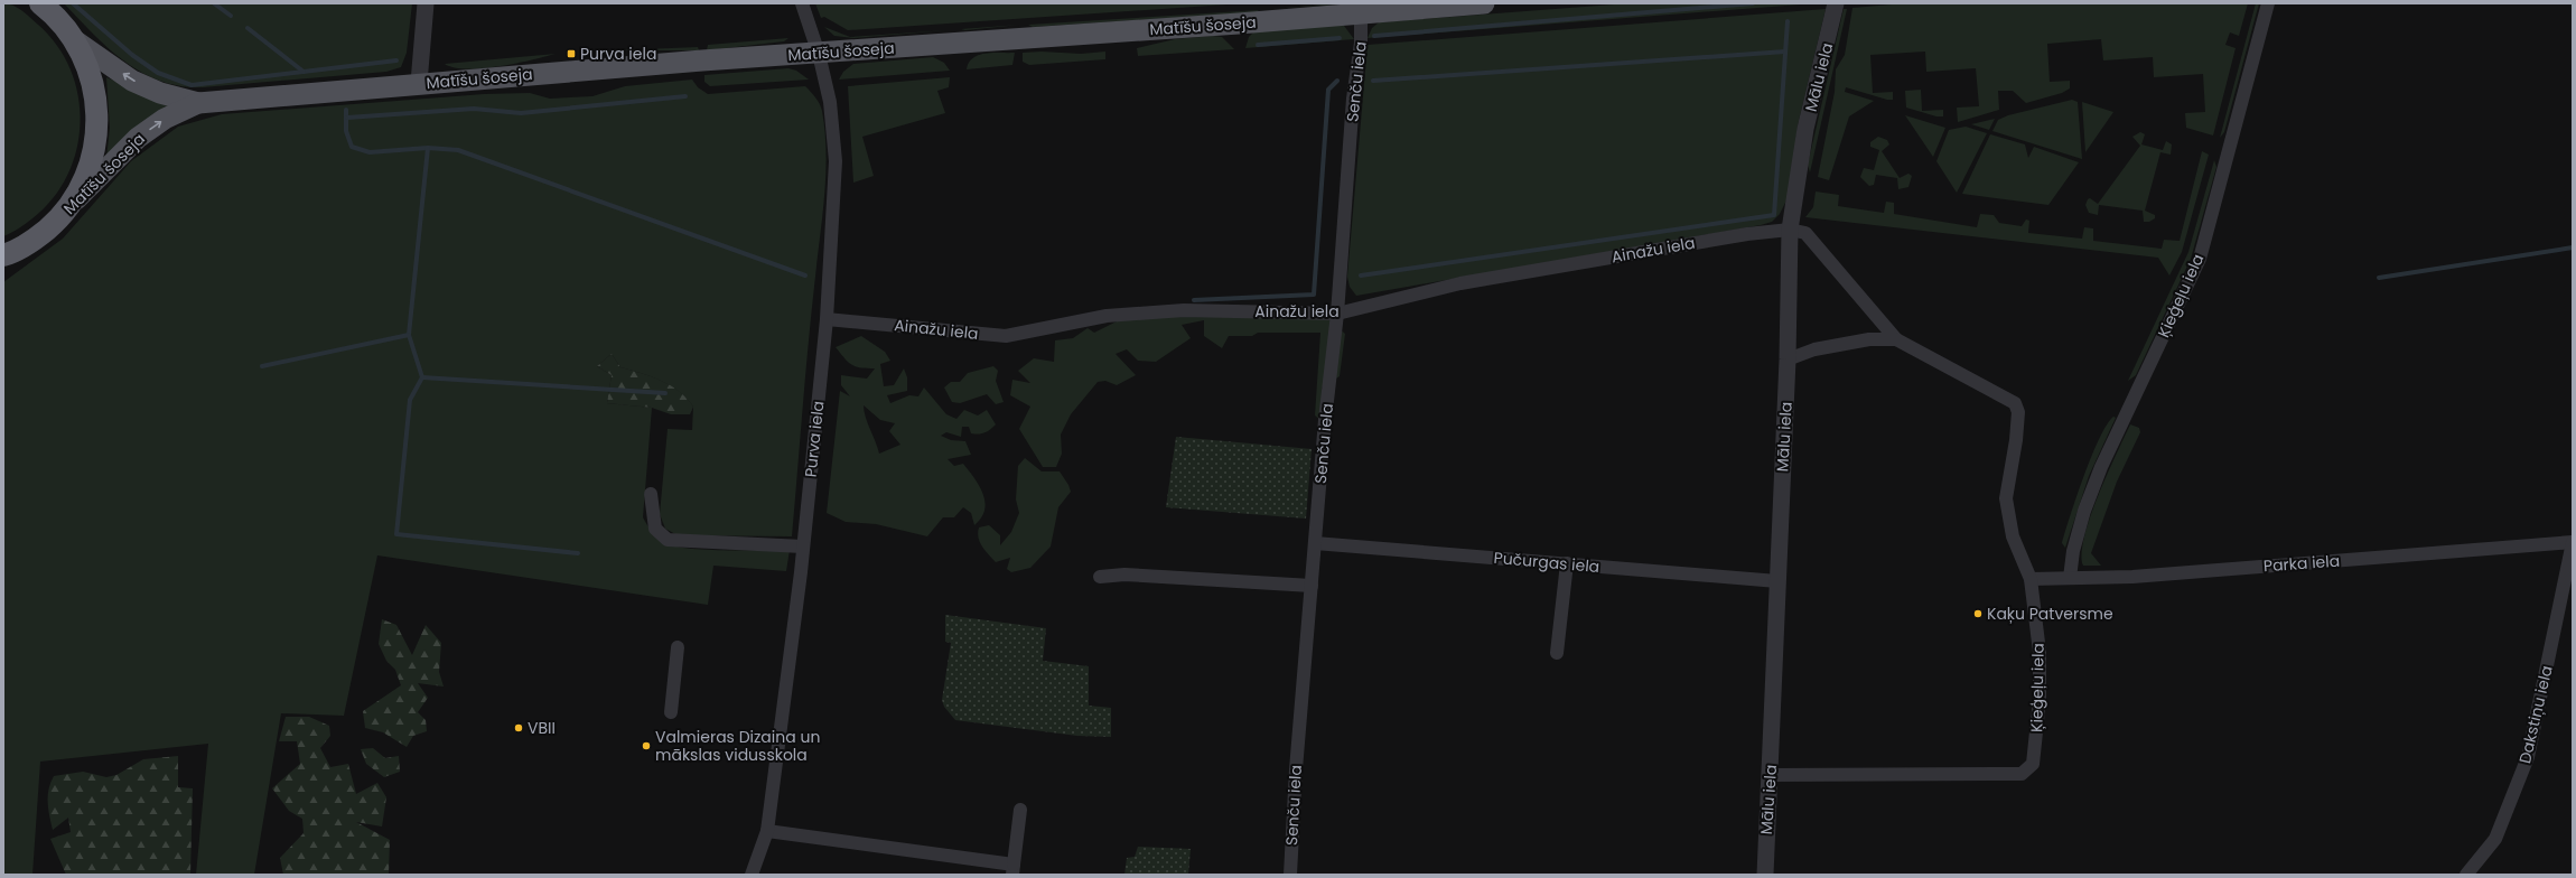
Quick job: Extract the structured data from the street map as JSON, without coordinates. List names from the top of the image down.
{
  "streets": {
    "main road": ["Matīšu šoseja"],
    "street": [
      "Mālu iela",
      "Senču iela",
      "Ainažu iela",
      "Ķieģeļu iela",
      "Purva iela",
      "Pučurgas iela",
      "Parka iela",
      "Dakstiņu iela"
    ]
  },
  "crossings": [
    ["Matīšu šoseja", "Senču iela"],
    ["Matīšu šoseja", "Purva iela"],
    ["Mālu iela", "Ainažu iela"],
    ["Mālu iela", "Ķieģeļu iela"],
    ["Mālu iela", "Pučurgas iela"],
    ["Senču iela", "Ainažu iela"],
    ["Senču iela", "Pučurgas iela"],
    ["Ainažu iela", "Purva iela"],
    ["Ķieģeļu iela", "Parka iela"],
    ["Parka iela", "Dakstiņu iela"]
  ],
  "places": {
    "transit": ["Purva iela"],
    "other": ["Kaķu Patversme", "VBII", "Valmieras Dizaina un mākslas vidusskola"]
  }
}
